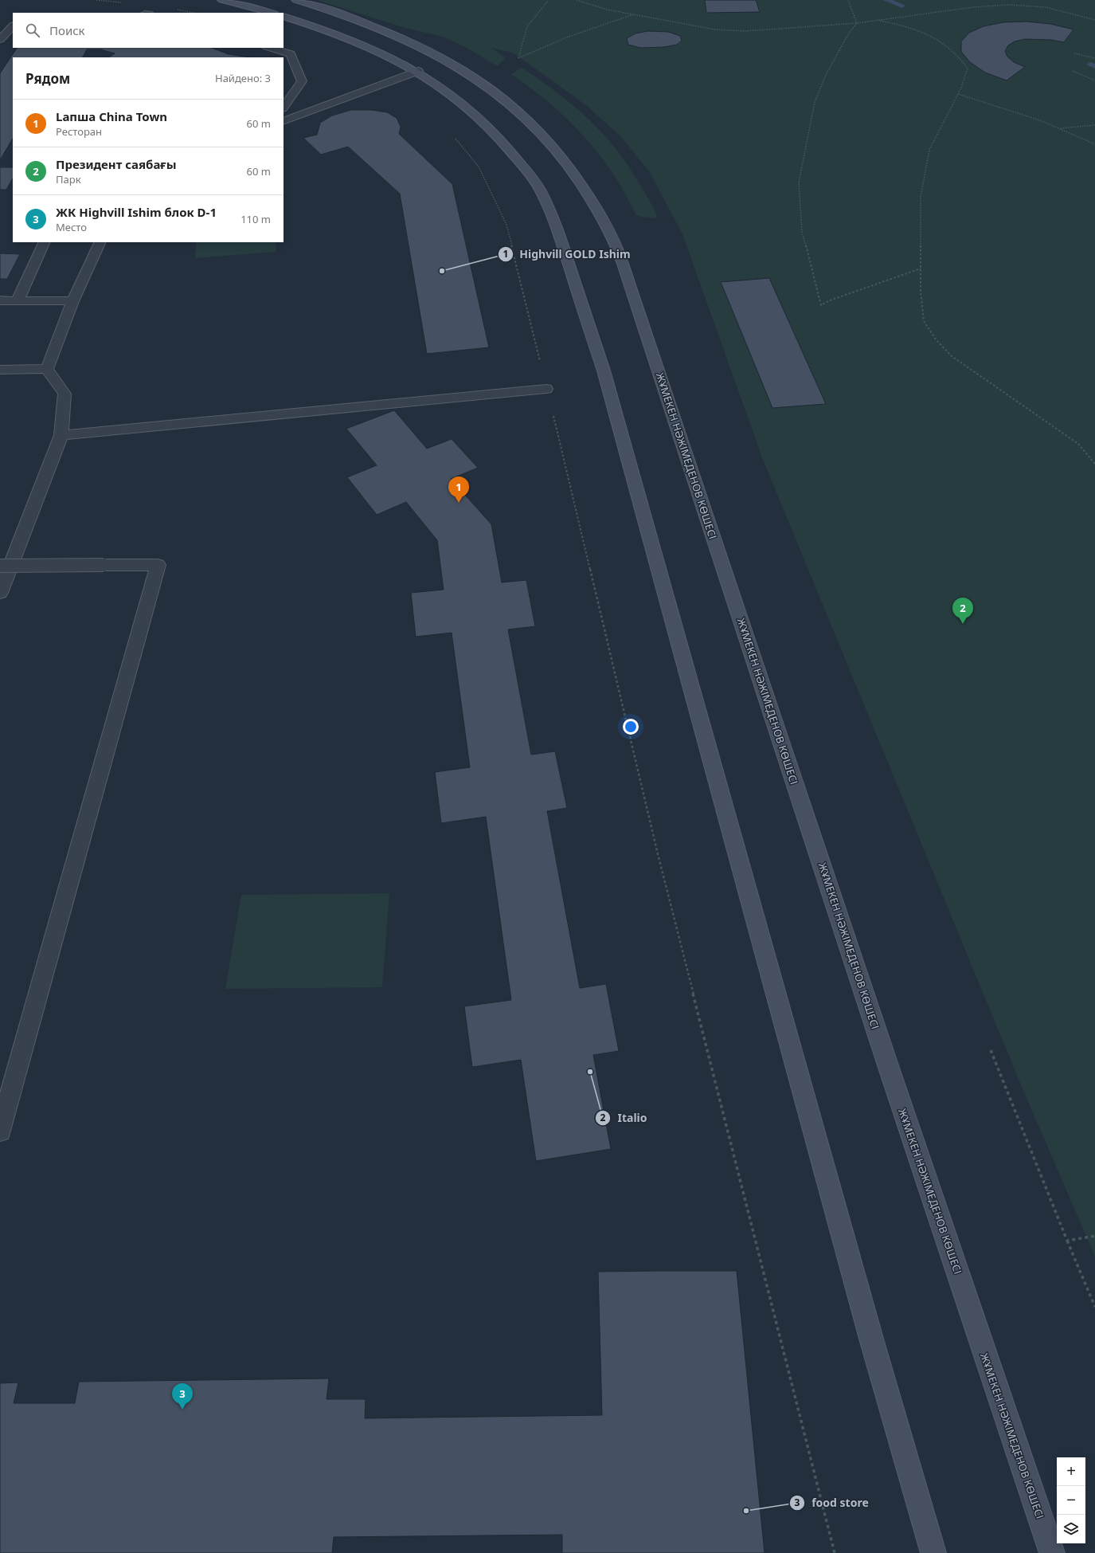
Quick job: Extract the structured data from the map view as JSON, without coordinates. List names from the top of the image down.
{
  "streets": {
    "main road": ["ЖҰМЕКЕН НӘЖІМЕДЕНОВ КӨШЕСІ"]
  },
  "places": ["Highvill GOLD Ishim", "Italio", "food store"],
  "page": {
    "search": "Поиск",
    "heading": ["Рядом", "Найдено: 3"],
    "list": [
      {
        "mark": "1",
        "name": "Lапша China Town",
        "note": "Ресторан",
        "value": "60 m"
      },
      {
        "mark": "2",
        "name": "Президент саябағы",
        "note": "Парк",
        "value": "60 m"
      },
      {
        "mark": "3",
        "name": "ЖК Highvill Ishim блок D-1",
        "note": "Место",
        "value": "110 m"
      }
    ],
    "pins": ["1", "2", "3"],
    "map_buttons": ["+", "−"]
  }
}
